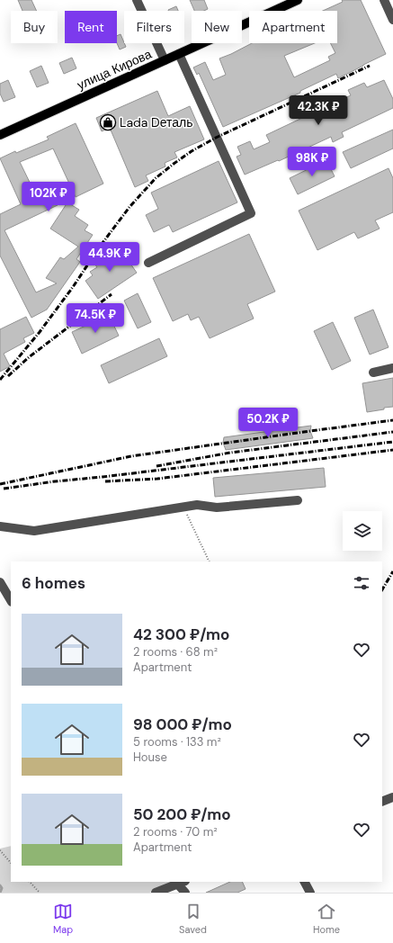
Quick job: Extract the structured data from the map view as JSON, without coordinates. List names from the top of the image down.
{
  "streets": {
    "main road": ["улица Кирова"]
  },
  "places": {
    "shop": ["Lada Dеталь"]
  },
  "page": {
    "chip": [
      "Buy",
      "Rent",
      "Filters",
      "New",
      "Apartment"
    ],
    "price": [
      "42.3K ₽",
      "98K ₽",
      "102K ₽",
      "44.9K ₽",
      "74.5K ₽",
      "50.2K ₽"
    ],
    "heading": "6 homes",
    "list": [
      {
        "name": "42 300 ₽/mo",
        "note": "2 rooms · 68 m² · Apartment"
      },
      {
        "name": "98 000 ₽/mo",
        "note": "5 rooms · 133 m² · House"
      },
      {
        "name": "50 200 ₽/mo",
        "note": "2 rooms · 70 m² · Apartment"
      }
    ],
    "tabs": ["Map", "Saved", "Home"]
  }
}
